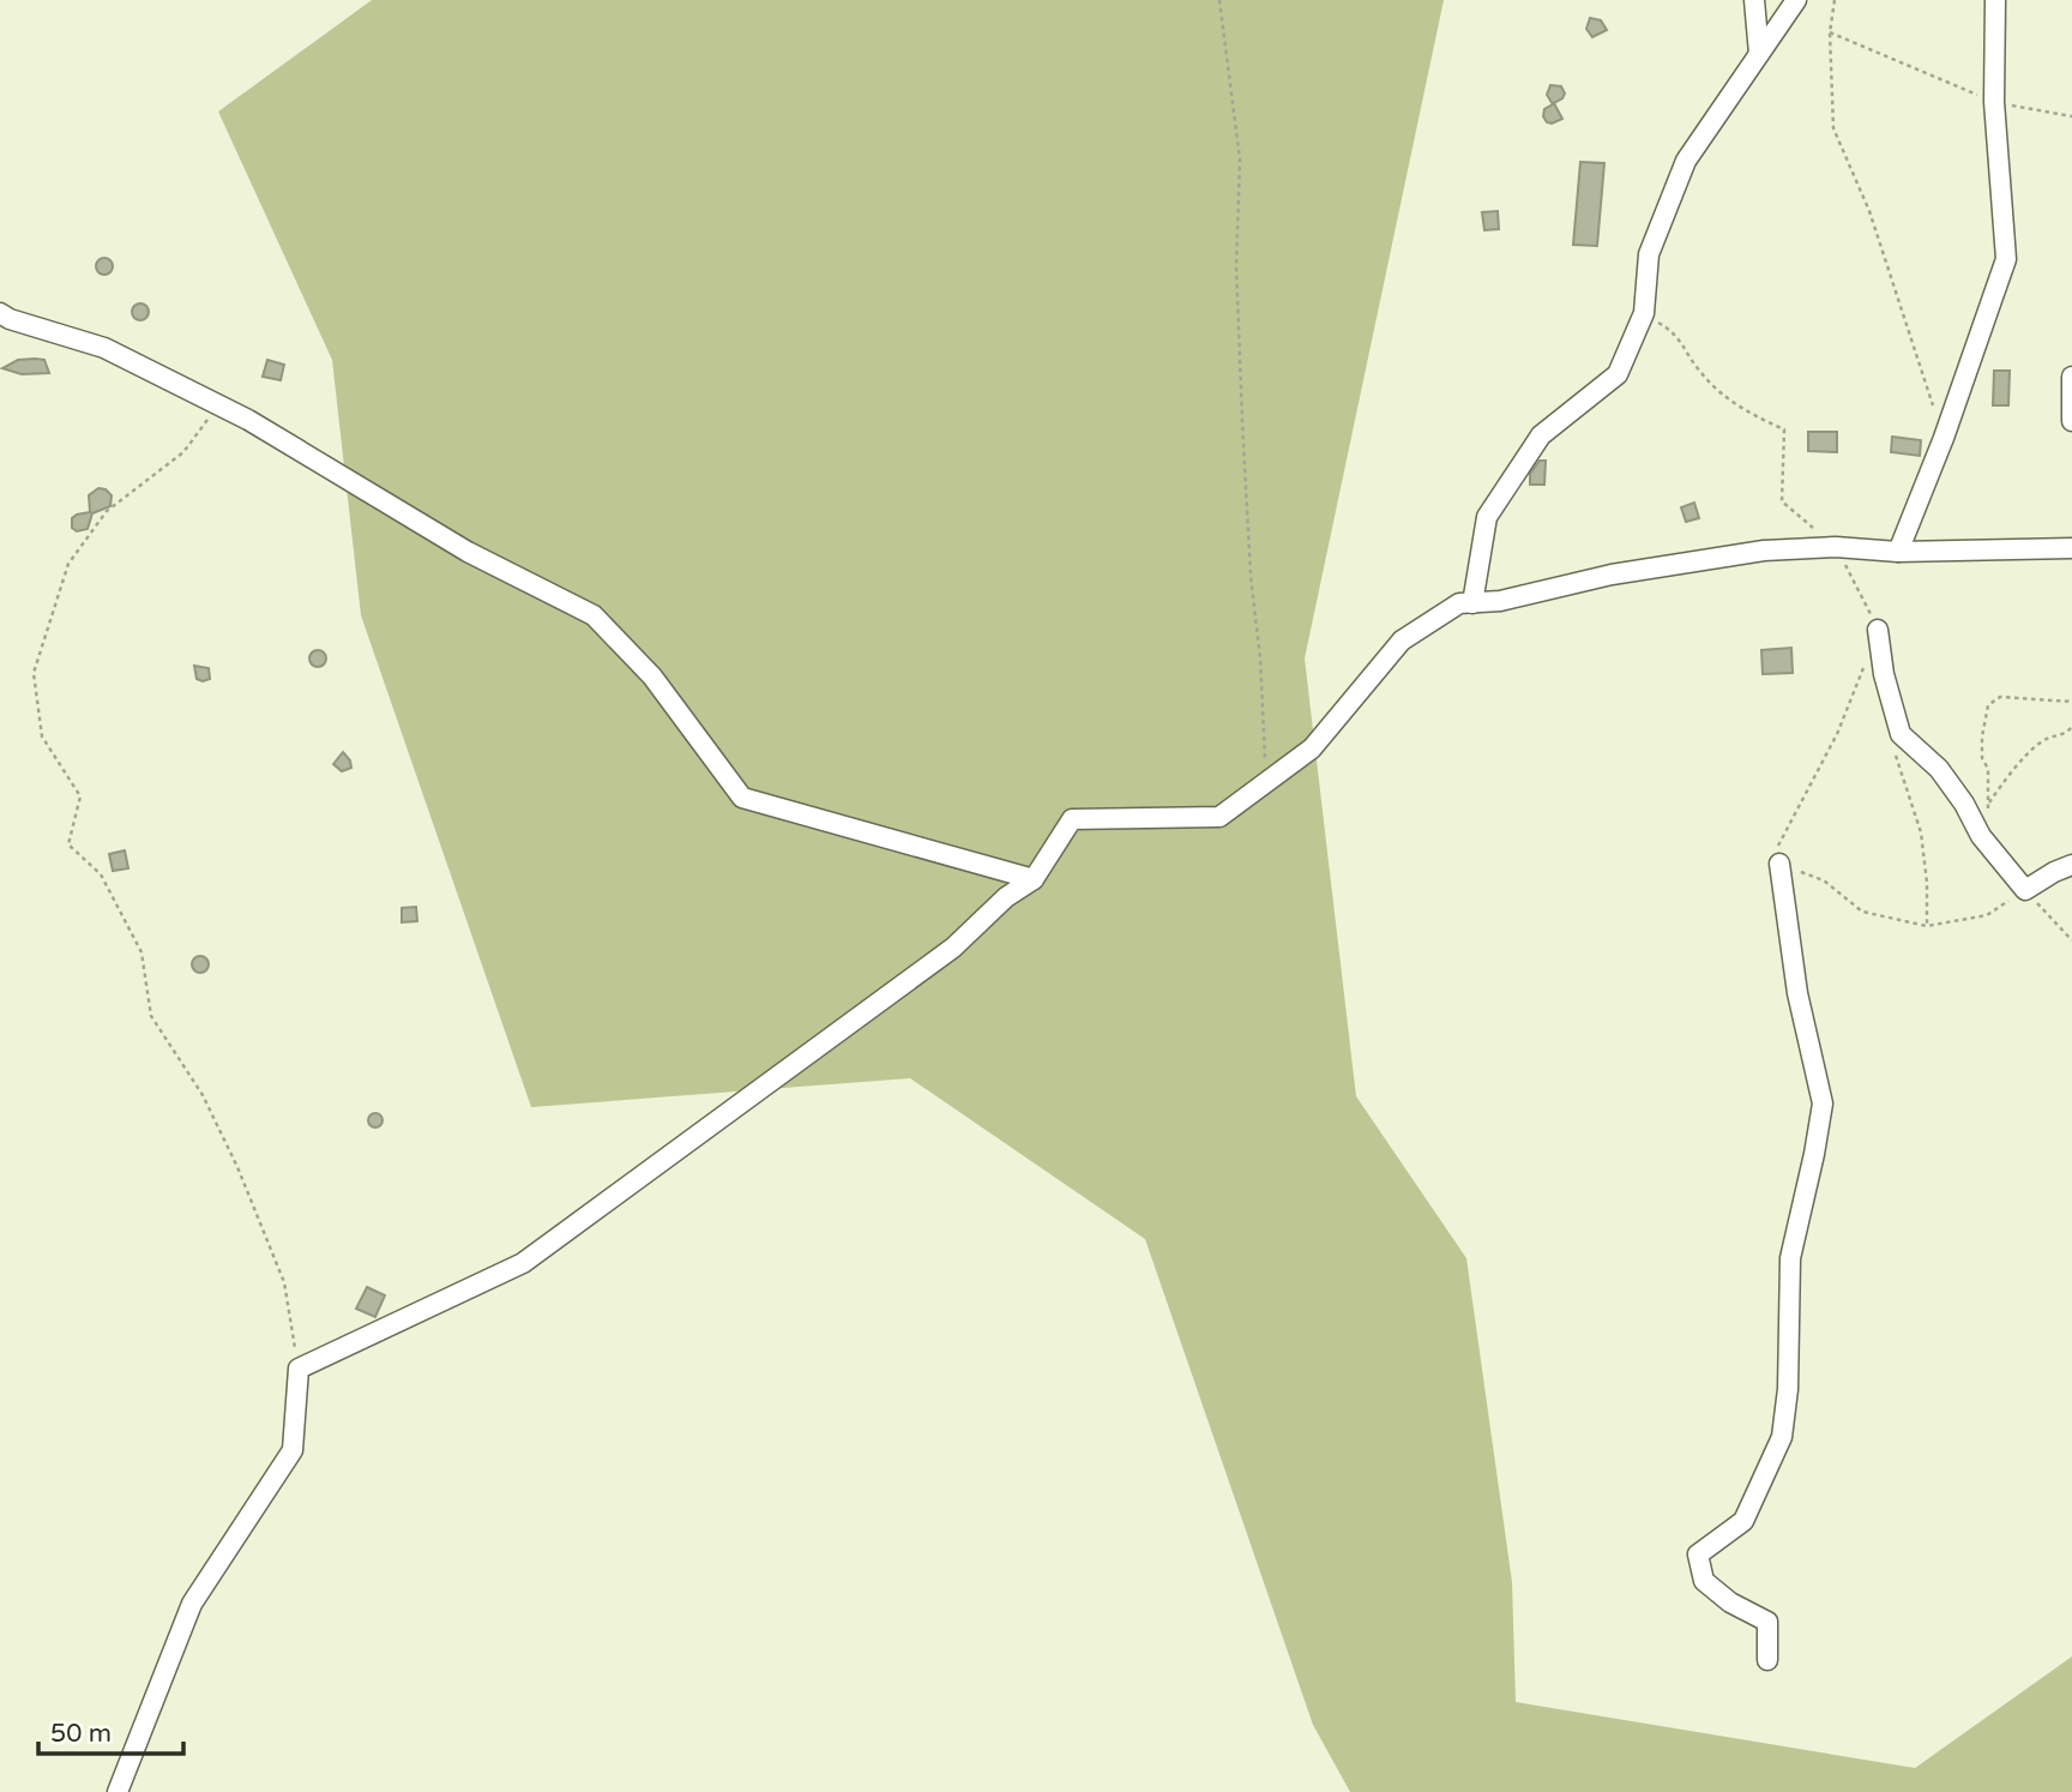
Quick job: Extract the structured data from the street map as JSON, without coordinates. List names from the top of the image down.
{
  "scale_bar": "50 m"
}
